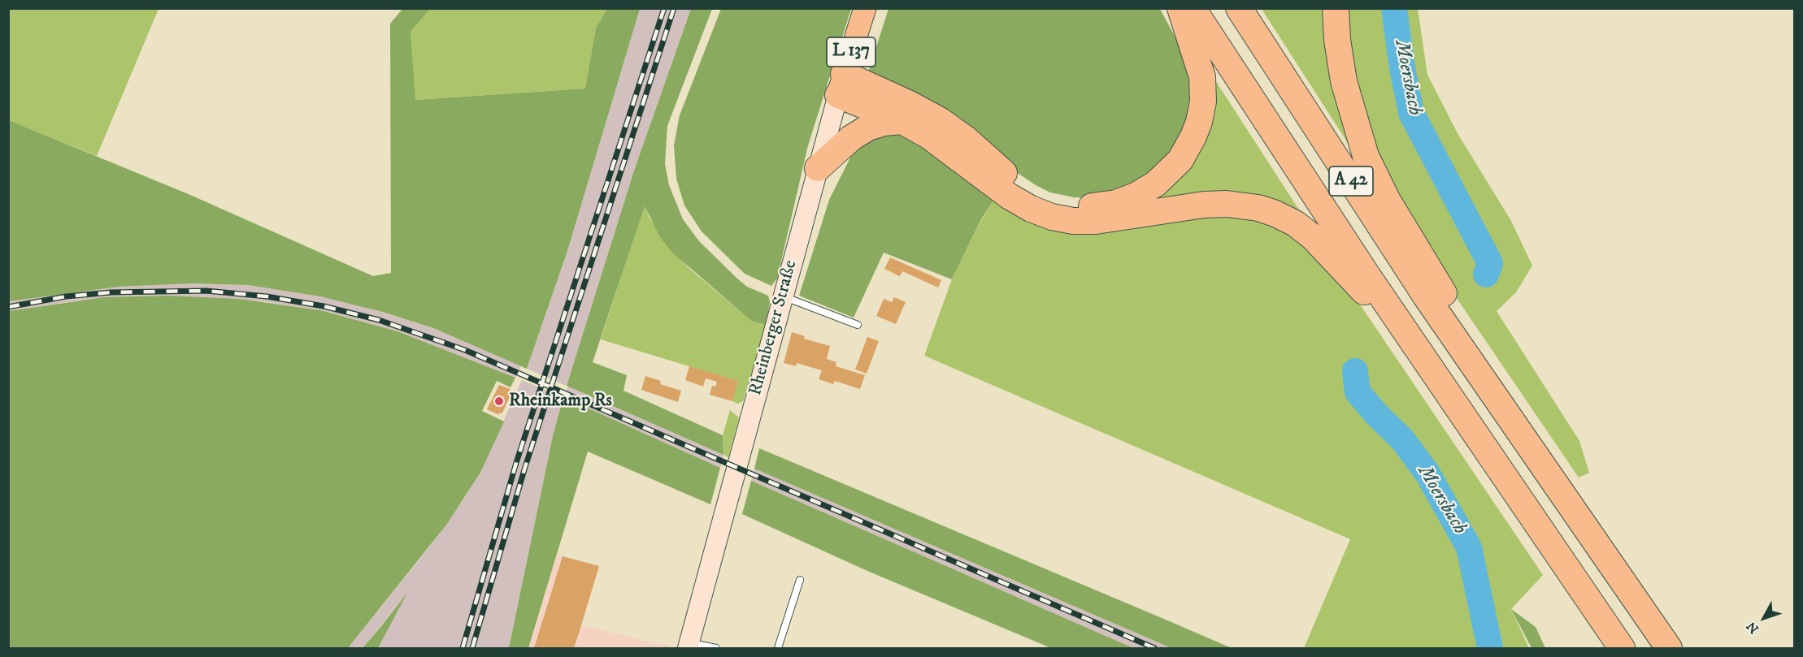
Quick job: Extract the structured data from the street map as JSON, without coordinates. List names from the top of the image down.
{
  "streets": {
    "highway": ["A 42"],
    "main road": ["L 137", "Rheinberger Straße"]
  },
  "water": ["Moersbach"],
  "places": ["Rheinkamp Rs"],
  "north": "bottom left"
}
